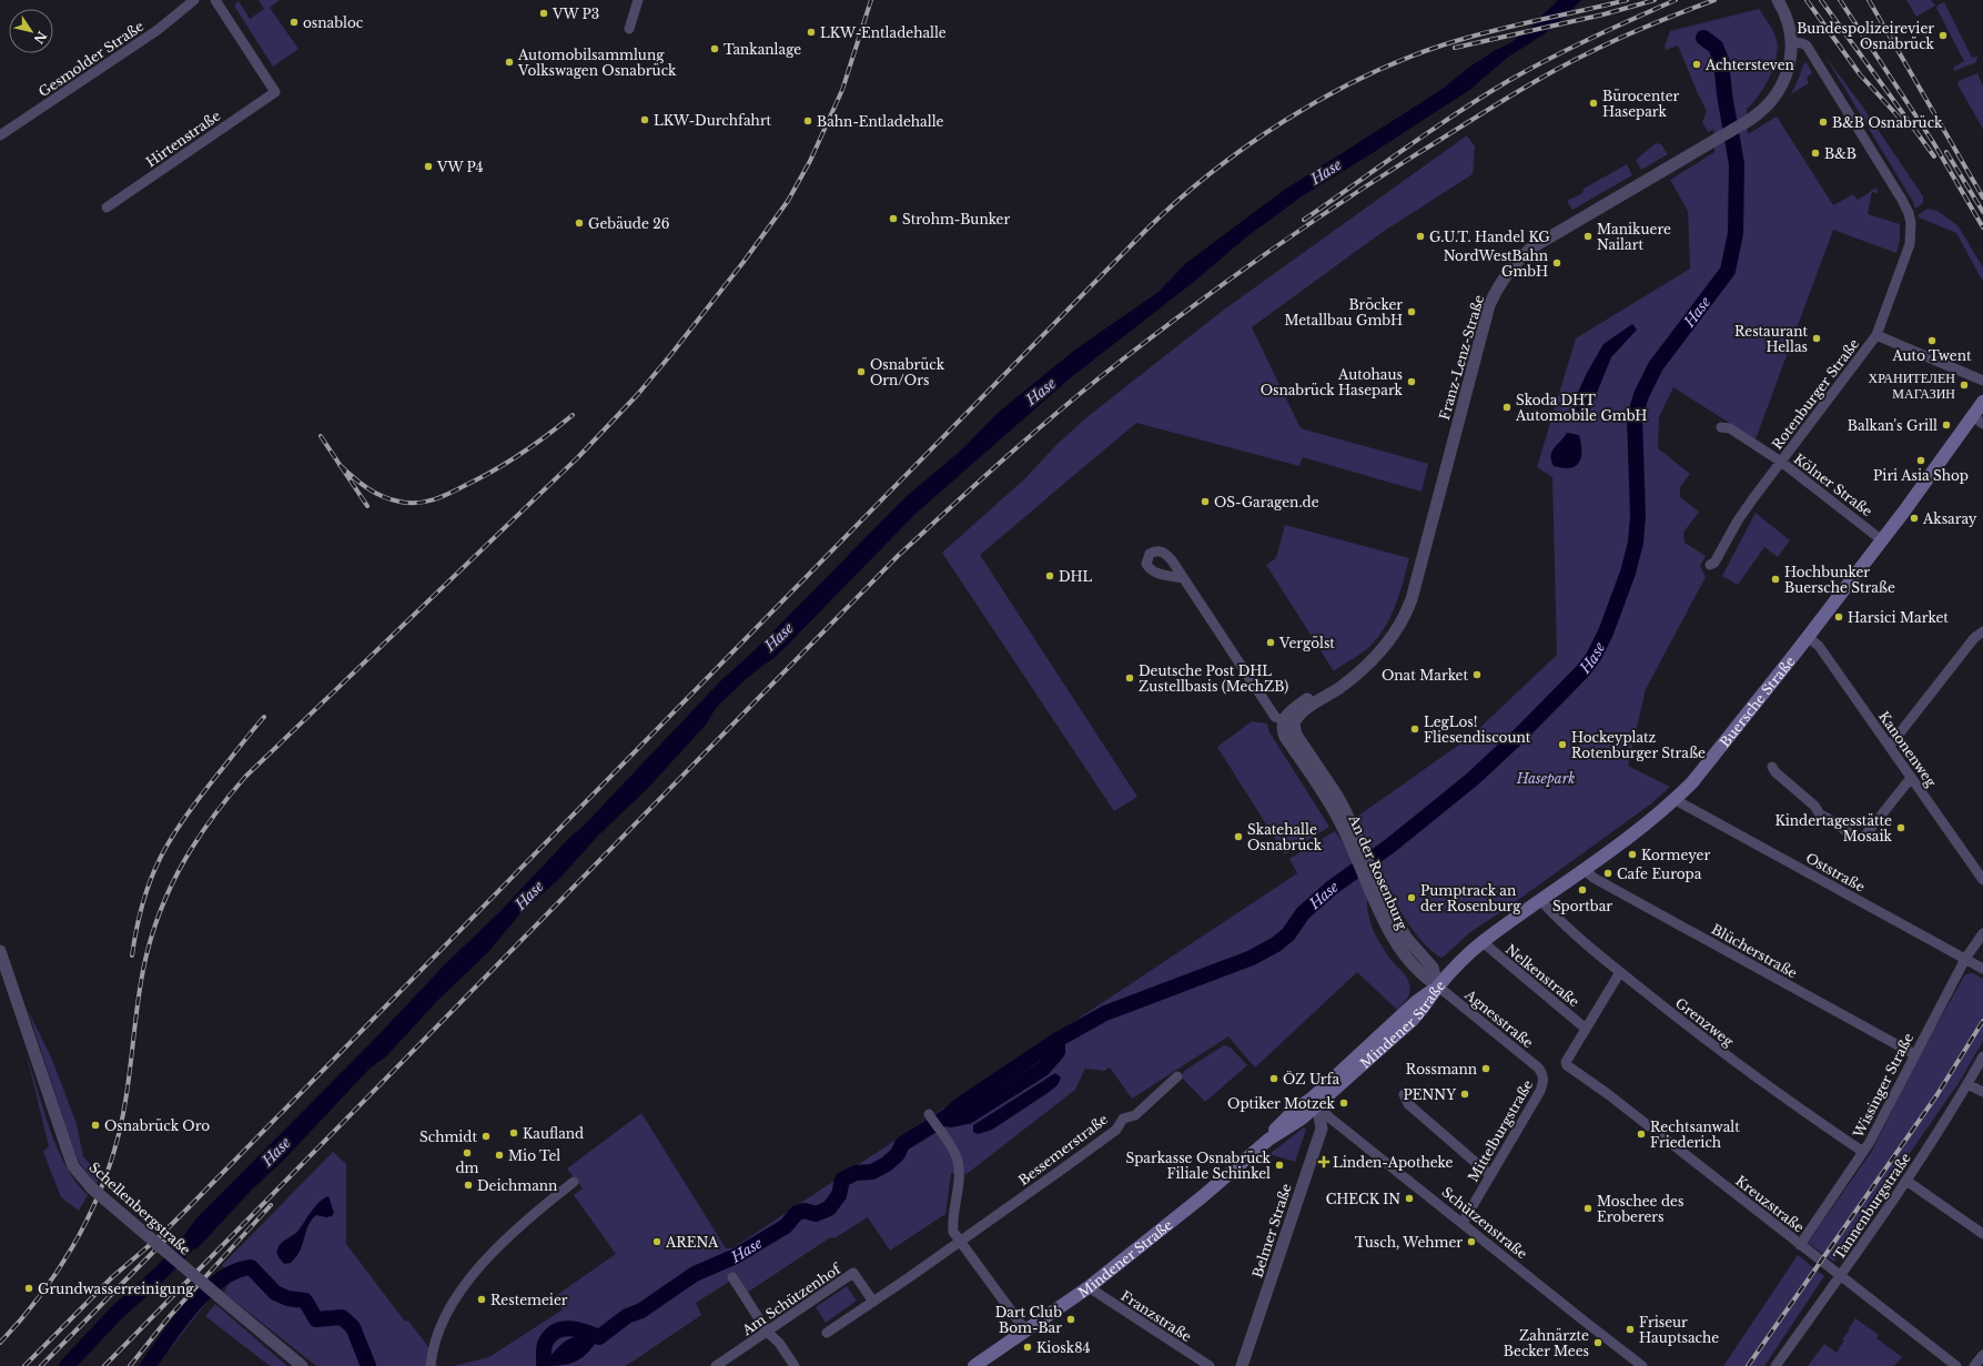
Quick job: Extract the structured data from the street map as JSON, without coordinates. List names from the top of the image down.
{
  "streets": {
    "main road": ["Buersche Straße", "Mindener Straße"],
    "street": [
      "Gesmolder Straße",
      "Hirtenstraße",
      "Franz-Lenz-Straße",
      "Rotenburger Straße",
      "Kölner Straße",
      "Kanonenweg",
      "An der Rosenburg",
      "Oststraße",
      "Blücherstraße",
      "Nelkenstraße",
      "Agnesstraße",
      "Grenzweg",
      "Wissinger Straße",
      "Mittelburgstraße",
      "Bessemerstraße",
      "Kreuzstraße",
      "Tannenburgstraße",
      "Schellenbergstraße",
      "Schützenstraße",
      "Belmer Straße",
      "Am Schützenhof",
      "Franzstraße"
    ]
  },
  "crossings": [
    ["Franz-Lenz-Straße", "Rotenburger Straße"],
    ["Franz-Lenz-Straße", "An der Rosenburg"],
    ["Rotenburger Straße", "Kölner Straße"],
    ["Kölner Straße", "Buersche Straße"],
    ["Buersche Straße", "Kanonenweg"],
    ["Buersche Straße", "An der Rosenburg"],
    ["Buersche Straße", "Oststraße"],
    ["Buersche Straße", "Blücherstraße"],
    ["Buersche Straße", "Nelkenstraße"],
    ["Buersche Straße", "Agnesstraße"],
    ["Buersche Straße", "Grenzweg"],
    ["Buersche Straße", "Mindener Straße"],
    ["An der Rosenburg", "Agnesstraße"],
    ["An der Rosenburg", "Mindener Straße"],
    ["Oststraße", "Wissinger Straße"],
    ["Blücherstraße", "Wissinger Straße"],
    ["Nelkenstraße", "Kreuzstraße"],
    ["Agnesstraße", "Mindener Straße"],
    ["Agnesstraße", "Mittelburgstraße"],
    ["Grenzweg", "Wissinger Straße"],
    ["Mindener Straße", "Schützenstraße"],
    ["Mindener Straße", "Belmer Straße"],
    ["Mindener Straße", "Franzstraße"],
    ["Wissinger Straße", "Kreuzstraße"],
    ["Mittelburgstraße", "Schützenstraße"],
    ["Kreuzstraße", "Tannenburgstraße"],
    ["Schützenstraße", "Belmer Straße"]
  ],
  "water": ["Hase"],
  "parks": ["Hasepark"],
  "places": {
    "other": [
      "VW P3",
      "osnabloc",
      "LKW-Entladehalle",
      "Bundespolizeirevier Osnabrück",
      "Tankanlage",
      "Automobilsammlung Volkswagen Osnabrück",
      "Achtersteven",
      "Bürocenter Hasepark",
      "LKW-Durchfahrt",
      "Bahn-Entladehalle",
      "B&B Osnabrück",
      "B&B",
      "VW P4",
      "Strohm-Bunker",
      "Gebäude 26",
      "G.U.T. Handel KG",
      "Manikuere Nailart",
      "NordWestBahn GmbH",
      "Bröcker Metallbau GmbH",
      "Restaurant Hellas",
      "Auto Twent",
      "Osnabrück Orn/Ors",
      "Autohaus Osnabrück Hasepark",
      "ХРАНИТЕЛЕН МАГАЗИН",
      "Skoda DHT Automobile GmbH",
      "Balkan's Grill",
      "Piri Asia Shop",
      "OS-Garagen.de",
      "Aksaray",
      "DHL",
      "Hochbunker Buersche Straße",
      "Harsici Market",
      "Vergölst",
      "Onat Market",
      "Deutsche Post DHL Zustellbasis (MechZB)",
      "LegLos! Fliesendiscount",
      "Hockeyplatz Rotenburger Straße",
      "Kindertagesstätte Mosaik",
      "Skatehalle Osnabrück",
      "Kormeyer",
      "Cafe Europa",
      "Sportbar",
      "Pumptrack an der Rosenburg",
      "Rossmann",
      "ÖZ Urfa",
      "PENNY",
      "Optiker Motzek",
      "Osnabrück Oro",
      "Kaufland",
      "Rechtsanwalt Friederich",
      "Schmidt",
      "dm",
      "Mio Tel",
      "Sparkasse Osnabrück Filiale Schinkel",
      "Deichmann",
      "CHECK IN",
      "Moschee des Eroberers",
      "ARENA",
      "Tusch, Wehmer",
      "Grundwasserreinigung",
      "Restemeier",
      "Dart Club Bom-Bar",
      "Friseur Hauptsache",
      "Zahnärzte Becker Mees",
      "Kiosk84"
    ],
    "health": ["Linden-Apotheke"]
  },
  "north": "bottom right"
}
